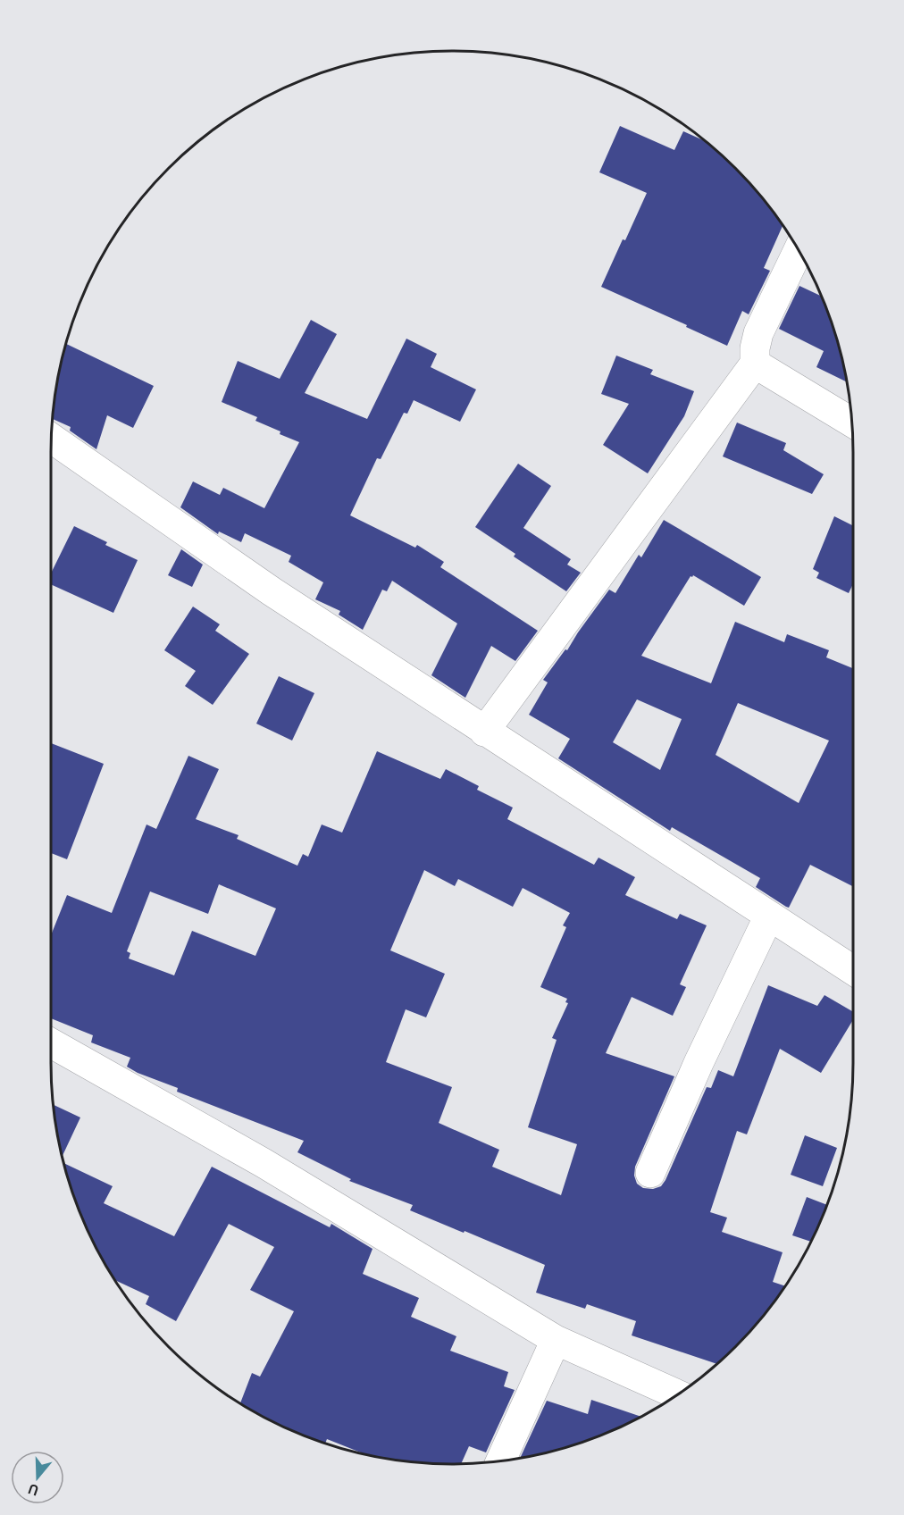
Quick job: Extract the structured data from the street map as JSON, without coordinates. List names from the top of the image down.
{
  "north": "bottom"
}
